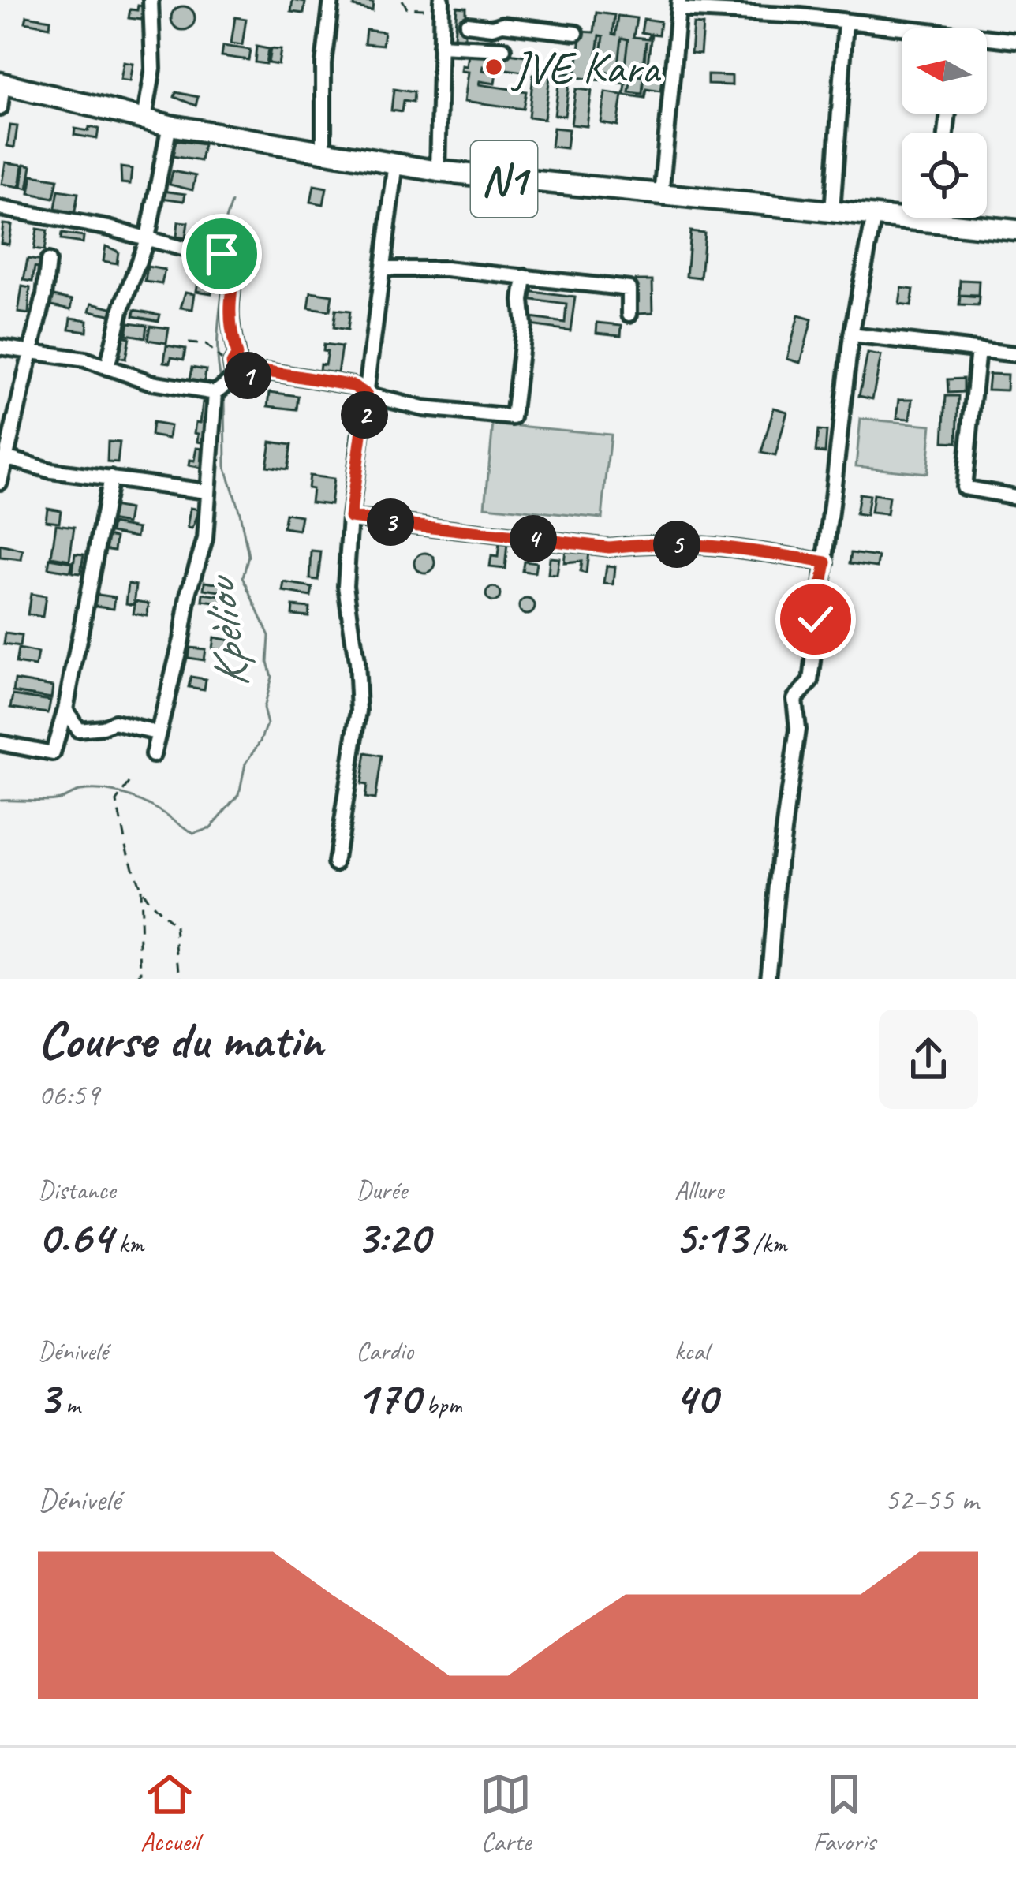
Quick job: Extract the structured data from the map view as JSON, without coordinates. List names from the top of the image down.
{
  "streets": {
    "highway": ["N1"]
  },
  "water": ["Kpèliou"],
  "places": ["JVE Kara"],
  "north": "left",
  "page": {
    "pins": [
      "1",
      "2",
      "3",
      "4",
      "5"
    ],
    "heading": ["Course du matin", "06:59"],
    "stats": [
      ["Distance", "0.64 km"],
      ["Durée", "3:20"],
      ["Allure", "5:13 /km"],
      ["Dénivelé", "3 m"],
      ["Cardio", "170 bpm"],
      ["kcal", "40"]
    ],
    "chart": ["Dénivelé", "52–55 m"],
    "tabs": ["Accueil", "Carte", "Favoris"]
  }
}
